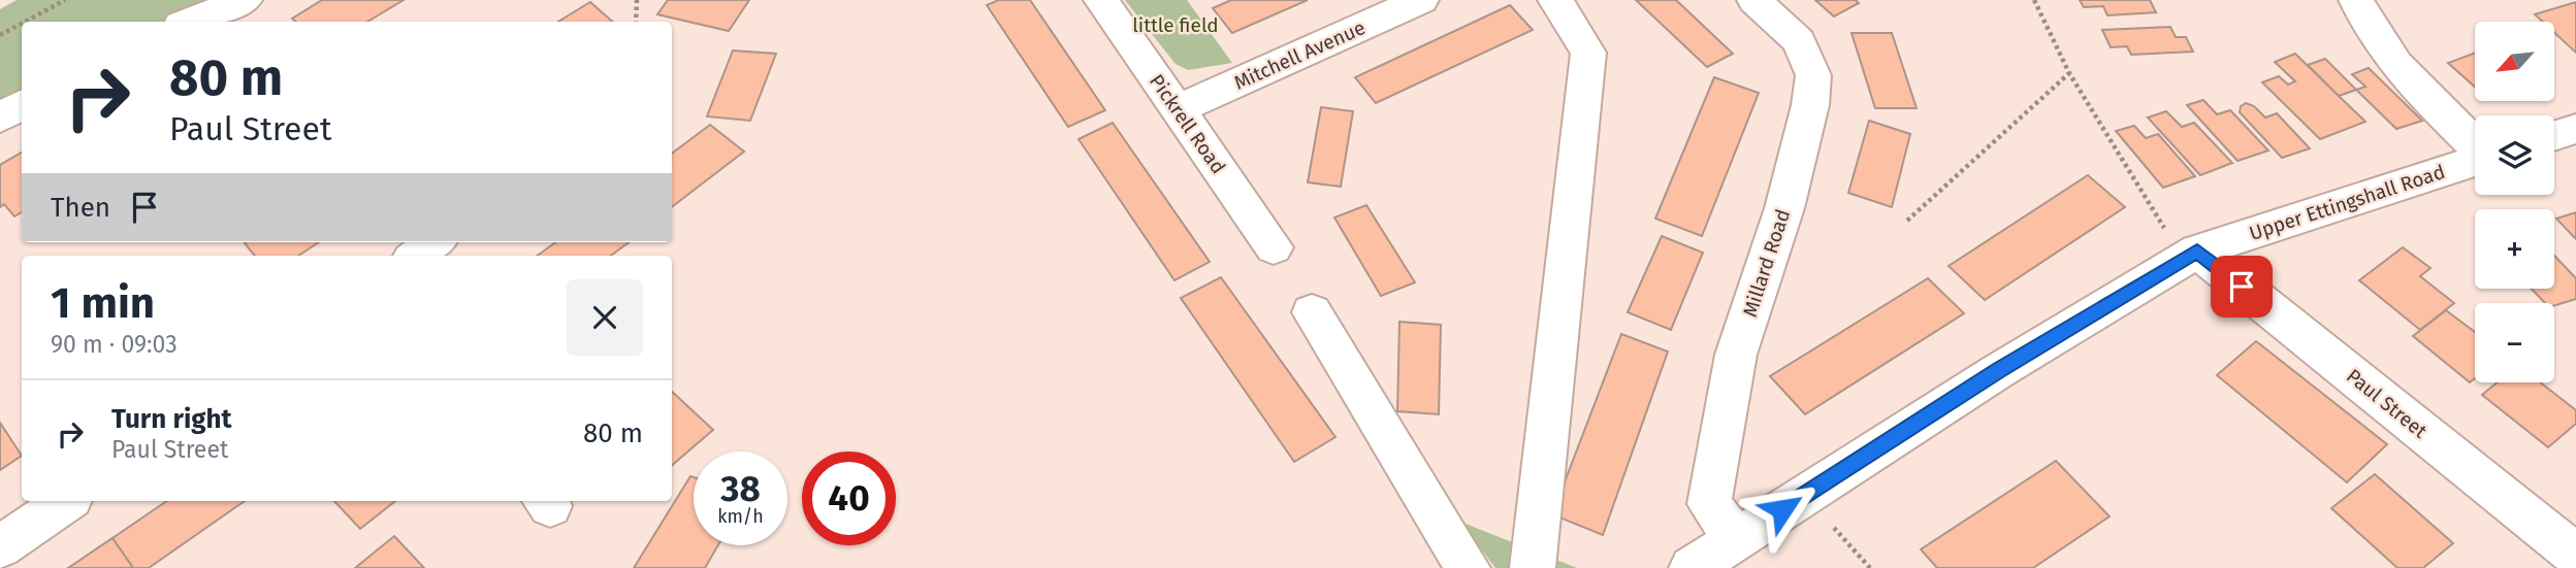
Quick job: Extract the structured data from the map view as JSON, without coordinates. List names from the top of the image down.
{
  "streets": {
    "street": [
      "Mitchell Avenue",
      "Pickrell Road",
      "Upper Ettingshall Road",
      "Millard Road",
      "Paul Street"
    ]
  },
  "crossings": [
    ["Mitchell Avenue", "Pickrell Road"],
    ["Upper Ettingshall Road", "Millard Road"],
    ["Upper Ettingshall Road", "Paul Street"]
  ],
  "parks": ["little field"],
  "north": "bottom left",
  "page": {
    "map_buttons": ["+", "−"],
    "turn": ["80 m", "Paul Street"],
    "then": "Then",
    "heading": ["1 min", "90 m · 09:03"],
    "list": [
      {
        "name": "Turn right",
        "note": "Paul Street",
        "value": "80 m"
      }
    ],
    "speed": "38 km/h",
    "limit": "40"
  }
}
